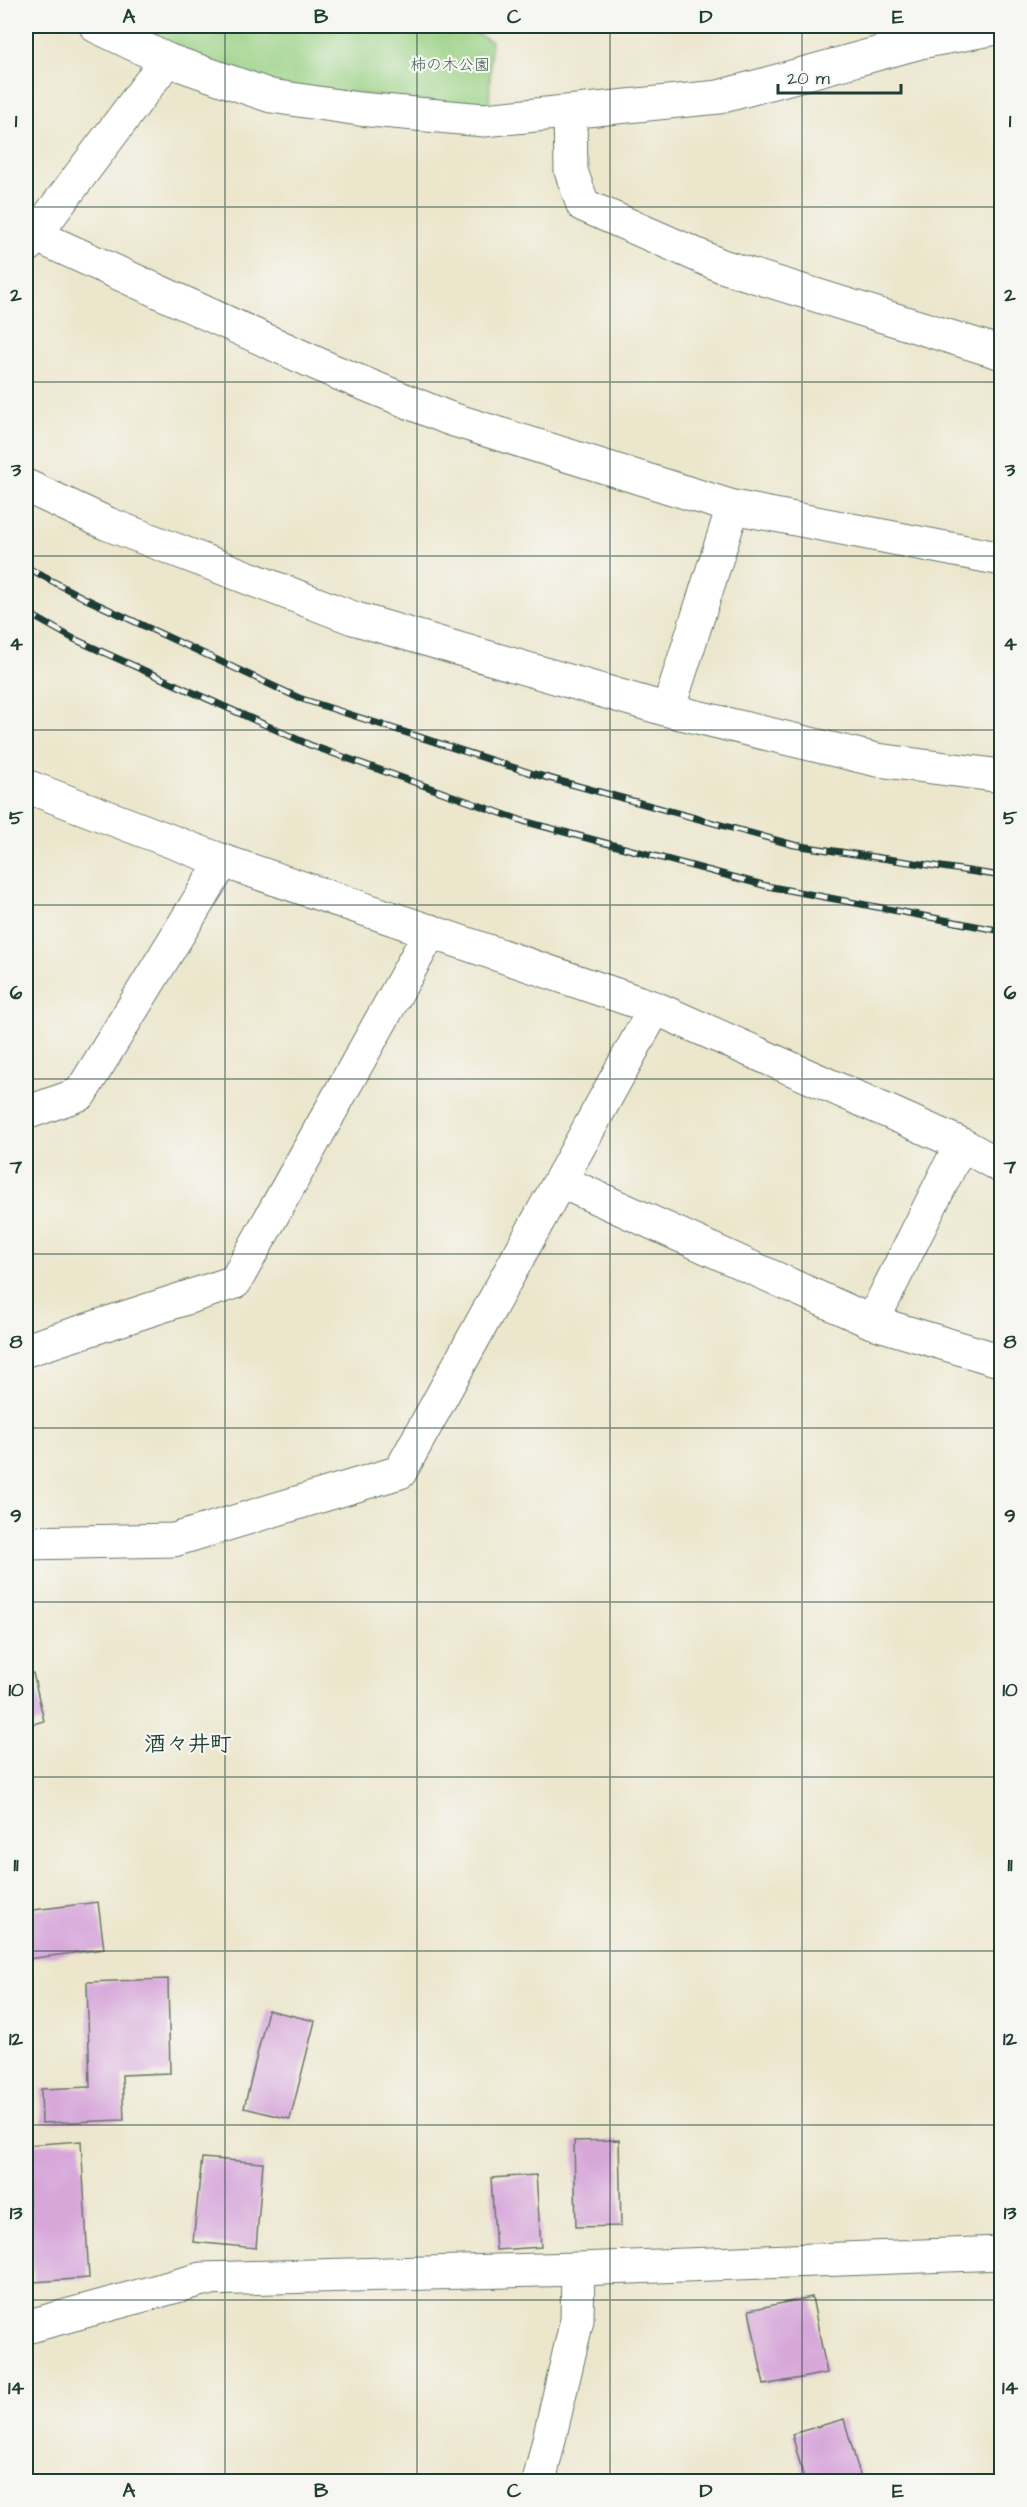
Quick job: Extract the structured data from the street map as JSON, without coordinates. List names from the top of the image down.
{
  "districts": ["酒々井町"],
  "parks": ["柿の木公園"],
  "scale_bar": "20 m",
  "grid": {
    "columns": [
      "A",
      "B",
      "C",
      "D",
      "E"
    ],
    "rows": [
      "1",
      "2",
      "3",
      "4",
      "5",
      "6",
      "7",
      "8",
      "9",
      "10",
      "11",
      "12",
      "13",
      "14"
    ]
  }
}
